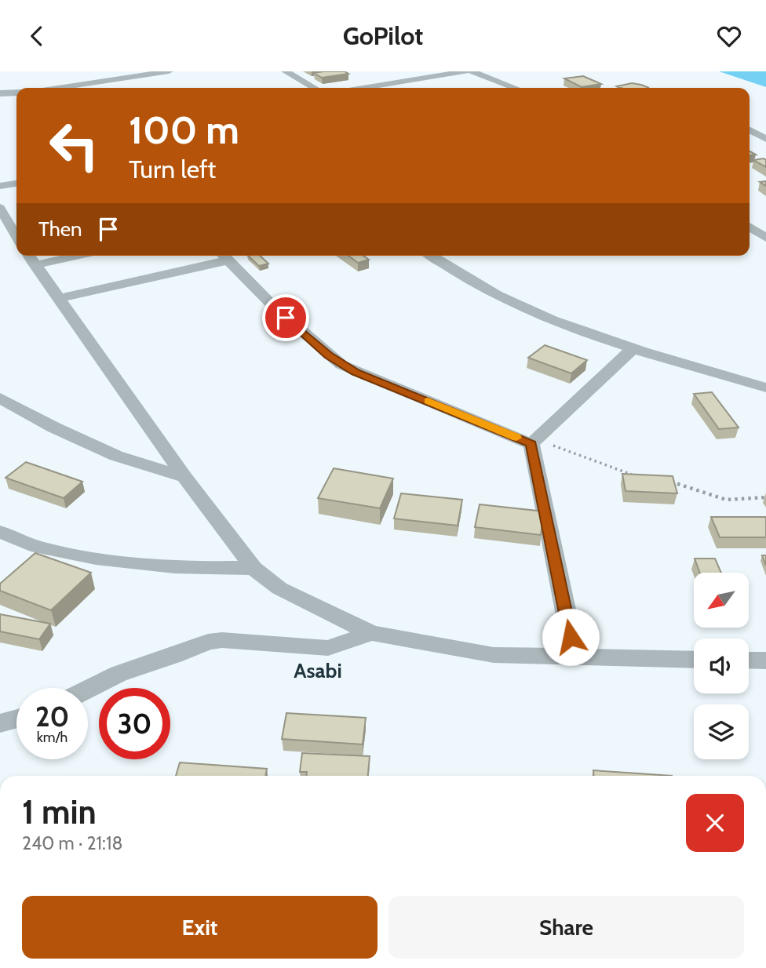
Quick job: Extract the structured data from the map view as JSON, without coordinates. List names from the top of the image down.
{
  "districts": ["Asabi"],
  "north": "bottom left",
  "page": {
    "header": "GoPilot",
    "turn": ["100 m", "Turn left"],
    "then": "Then",
    "speed": "20 km/h",
    "limit": "30",
    "heading": ["1 min", "240 m · 21:18"],
    "buttons": ["Exit", "Share"]
  }
}
